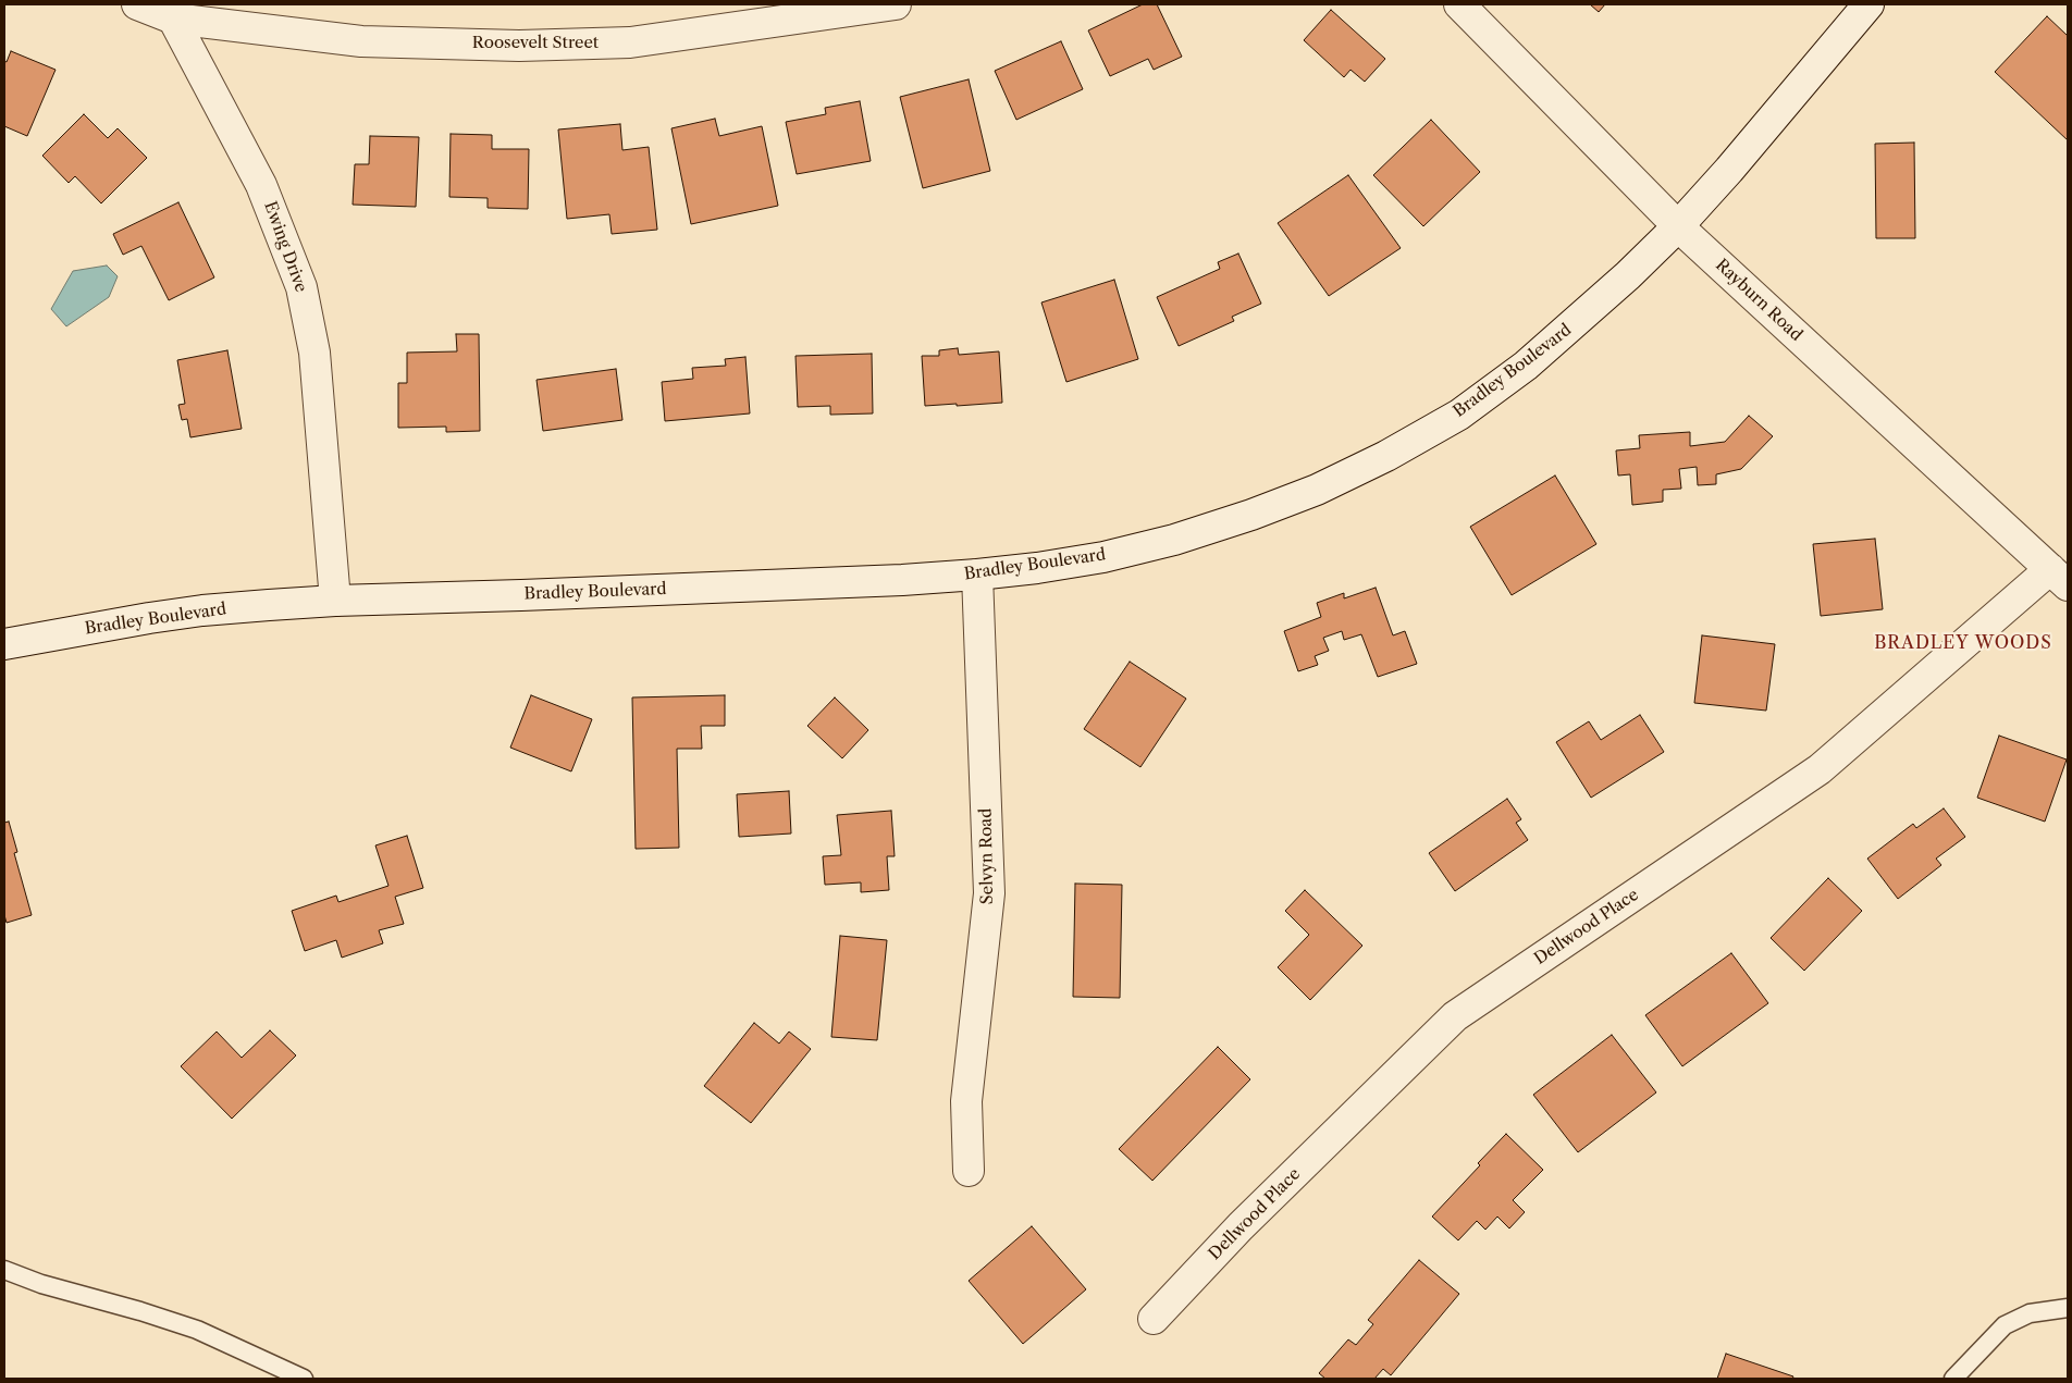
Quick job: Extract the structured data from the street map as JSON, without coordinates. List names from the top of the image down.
{
  "streets": {
    "street": [
      "Roosevelt Street",
      "Ewing Drive",
      "Rayburn Road",
      "Bradley Boulevard",
      "Selvyn Road",
      "Dellwood Place"
    ]
  },
  "crossings": [
    ["Roosevelt Street", "Ewing Drive"],
    ["Ewing Drive", "Bradley Boulevard"],
    ["Rayburn Road", "Bradley Boulevard"],
    ["Rayburn Road", "Dellwood Place"],
    ["Bradley Boulevard", "Selvyn Road"]
  ],
  "districts": ["BRADLEY WOODS"]
}
